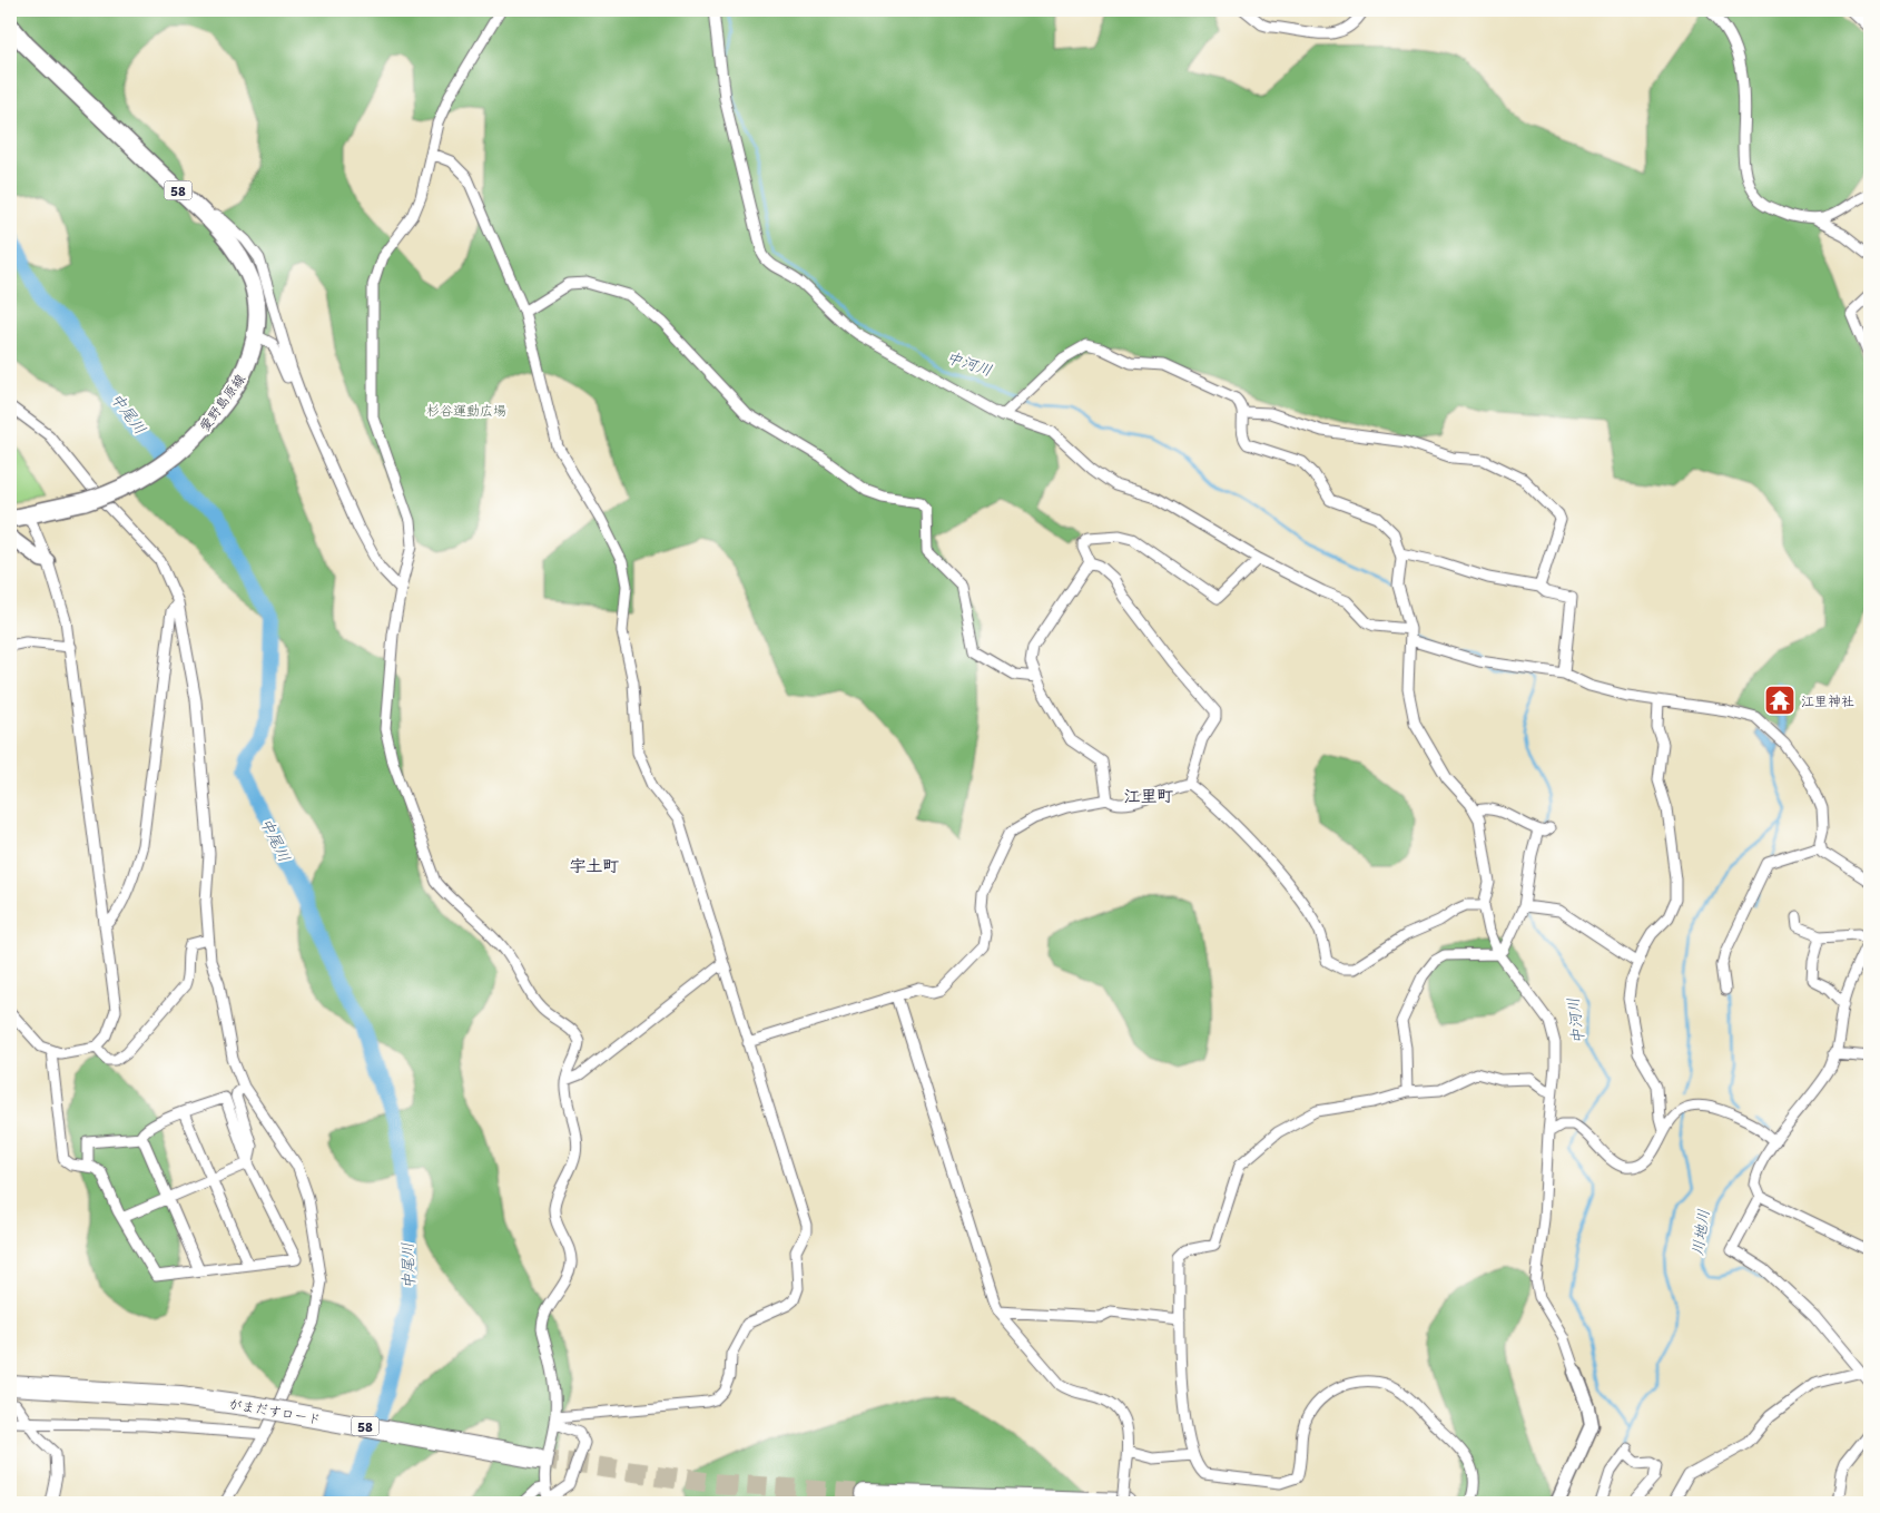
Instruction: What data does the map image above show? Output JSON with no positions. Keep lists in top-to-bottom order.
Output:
{
  "streets": {
    "highway": ["58", "がまだすロード"],
    "main road": ["愛野島原線"]
  },
  "districts": ["江里町", "宇土町"],
  "water": ["中河川", "中尾川", "川地川"],
  "parks": ["杉谷運動広場"],
  "places": {
    "temple": ["江里神社"]
  }
}
